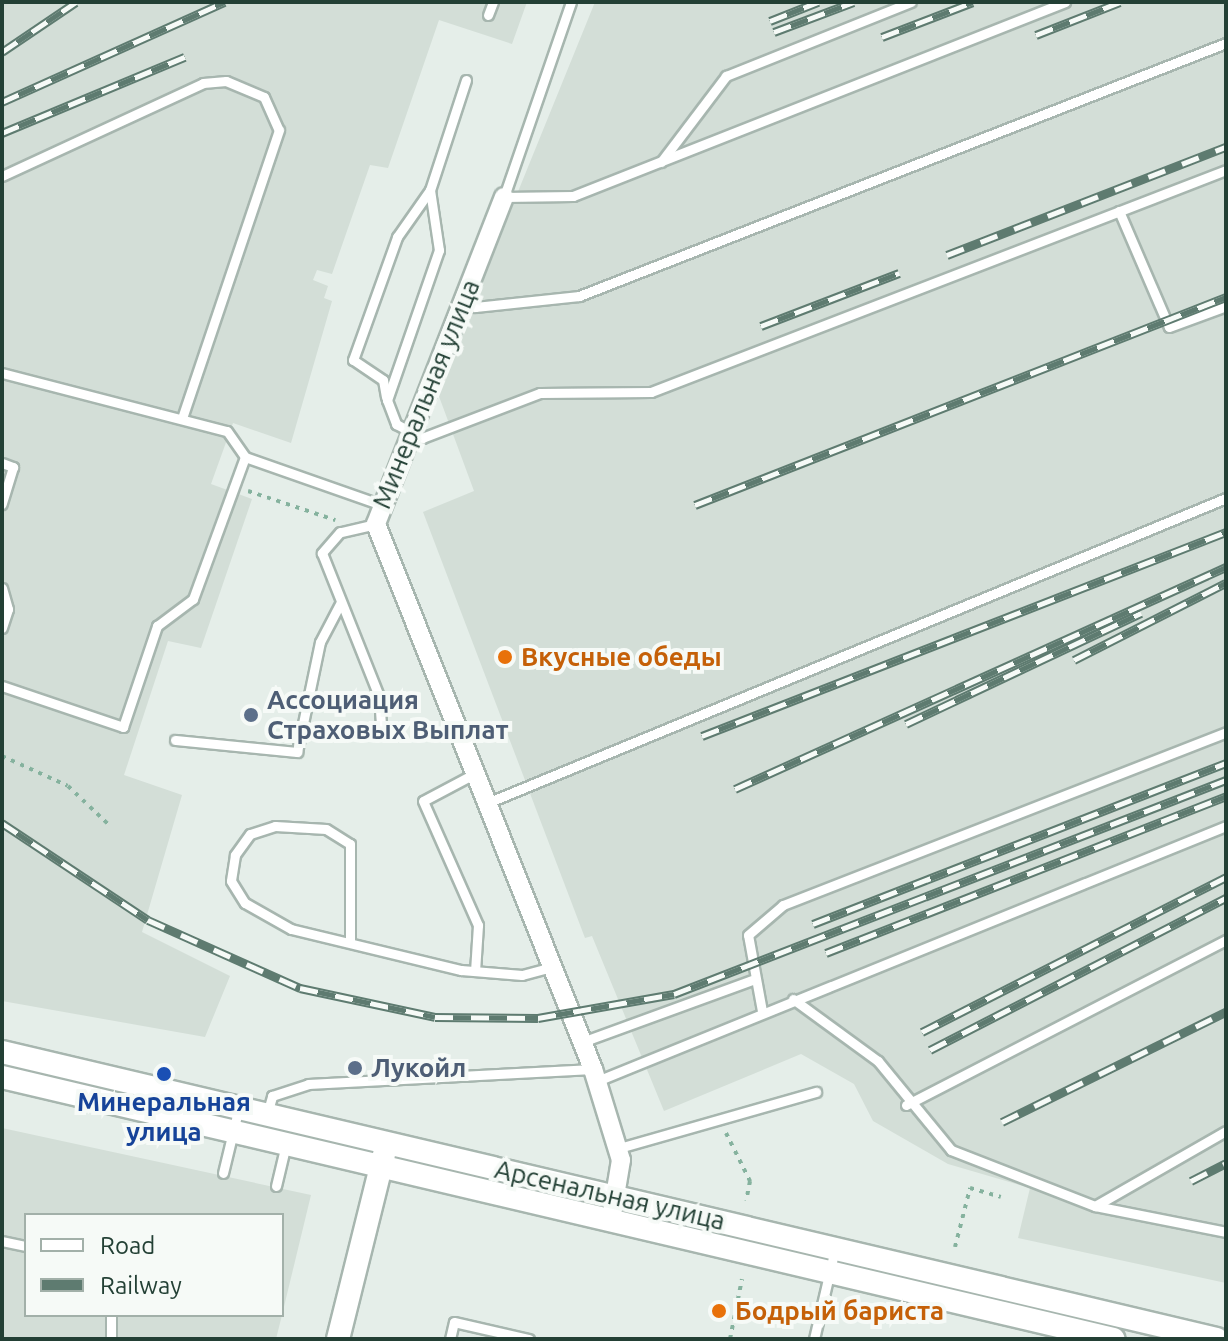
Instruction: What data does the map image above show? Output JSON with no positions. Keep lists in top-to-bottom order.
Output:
{
  "streets": {
    "street": ["Минеральная улица", "Арсенальная улица"]
  },
  "crossings": [
    ["Минеральная улица", "Арсенальная улица"]
  ],
  "places": [
    "Вкусные обеды",
    "Ассоциация Страховых Выплат",
    "Лукойл",
    "Минеральная улица",
    "Бодрый бариста"
  ],
  "legend": ["Road", "Railway"]
}
